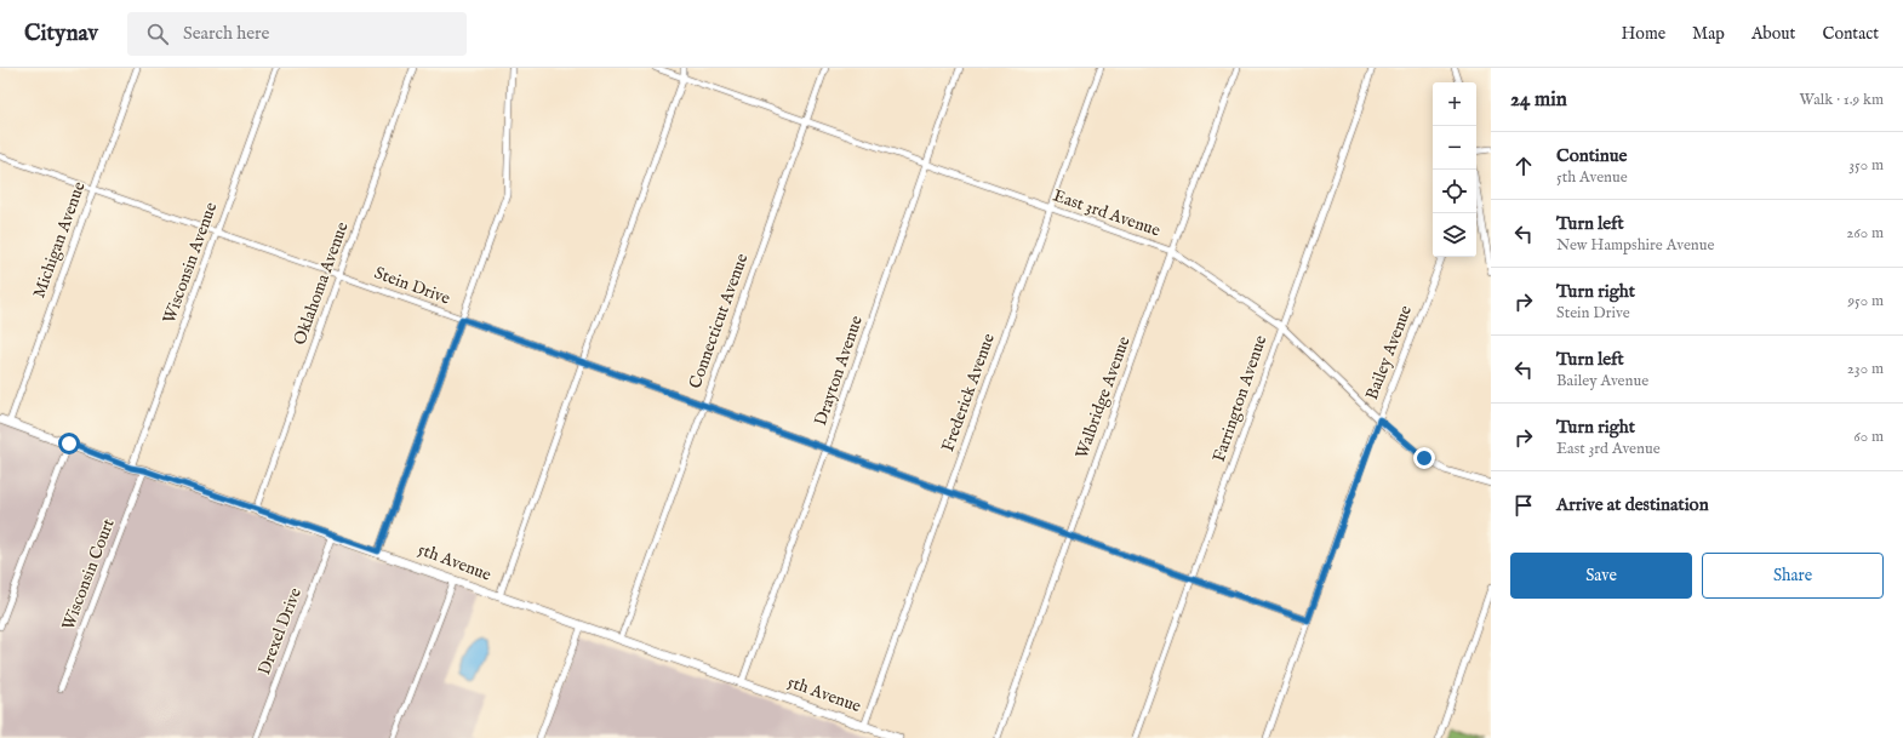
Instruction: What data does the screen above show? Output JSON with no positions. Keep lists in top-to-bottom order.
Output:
{
  "streets": {
    "main road": ["5th Avenue"],
    "street": [
      "East 3rd Avenue",
      "Michigan Avenue",
      "Wisconsin Avenue",
      "Oklahoma Avenue",
      "Stein Drive",
      "Connecticut Avenue",
      "Bailey Avenue",
      "Drayton Avenue",
      "Frederick Avenue",
      "Walbridge Avenue",
      "Farrington Avenue",
      "Wisconsin Court",
      "Drexel Drive"
    ]
  },
  "crossings": [
    ["East 3rd Avenue", "Connecticut Avenue"],
    ["East 3rd Avenue", "Bailey Avenue"],
    ["East 3rd Avenue", "Drayton Avenue"],
    ["East 3rd Avenue", "Frederick Avenue"],
    ["East 3rd Avenue", "Walbridge Avenue"],
    ["East 3rd Avenue", "Farrington Avenue"],
    ["Michigan Avenue", "Stein Drive"],
    ["Michigan Avenue", "5th Avenue"],
    ["Wisconsin Avenue", "Stein Drive"],
    ["Wisconsin Avenue", "5th Avenue"],
    ["Oklahoma Avenue", "Stein Drive"],
    ["Oklahoma Avenue", "5th Avenue"],
    ["Stein Drive", "Connecticut Avenue"],
    ["Stein Drive", "Bailey Avenue"],
    ["Stein Drive", "Drayton Avenue"],
    ["Stein Drive", "Frederick Avenue"],
    ["Stein Drive", "Walbridge Avenue"],
    ["Stein Drive", "Farrington Avenue"],
    ["Connecticut Avenue", "5th Avenue"],
    ["Drayton Avenue", "5th Avenue"],
    ["Frederick Avenue", "5th Avenue"],
    ["5th Avenue", "Wisconsin Court"],
    ["5th Avenue", "Drexel Drive"]
  ],
  "page": {
    "header": "Citynav",
    "search": "Search here",
    "nav": [
      "Home",
      "Map",
      "About",
      "Contact"
    ],
    "heading": ["24 min", "Walk · 1.9 km"],
    "map_buttons": ["+", "−"],
    "list": [
      ["Continue", "5th Avenue", "350 m"],
      ["Turn left", "New Hampshire Avenue", "260 m"],
      ["Turn right", "Stein Drive", "950 m"],
      ["Turn left", "Bailey Avenue", "230 m"],
      ["Turn right", "East 3rd Avenue", "60 m"],
      "Arrive at destination"
    ],
    "buttons": ["Save", "Share"]
  }
}
